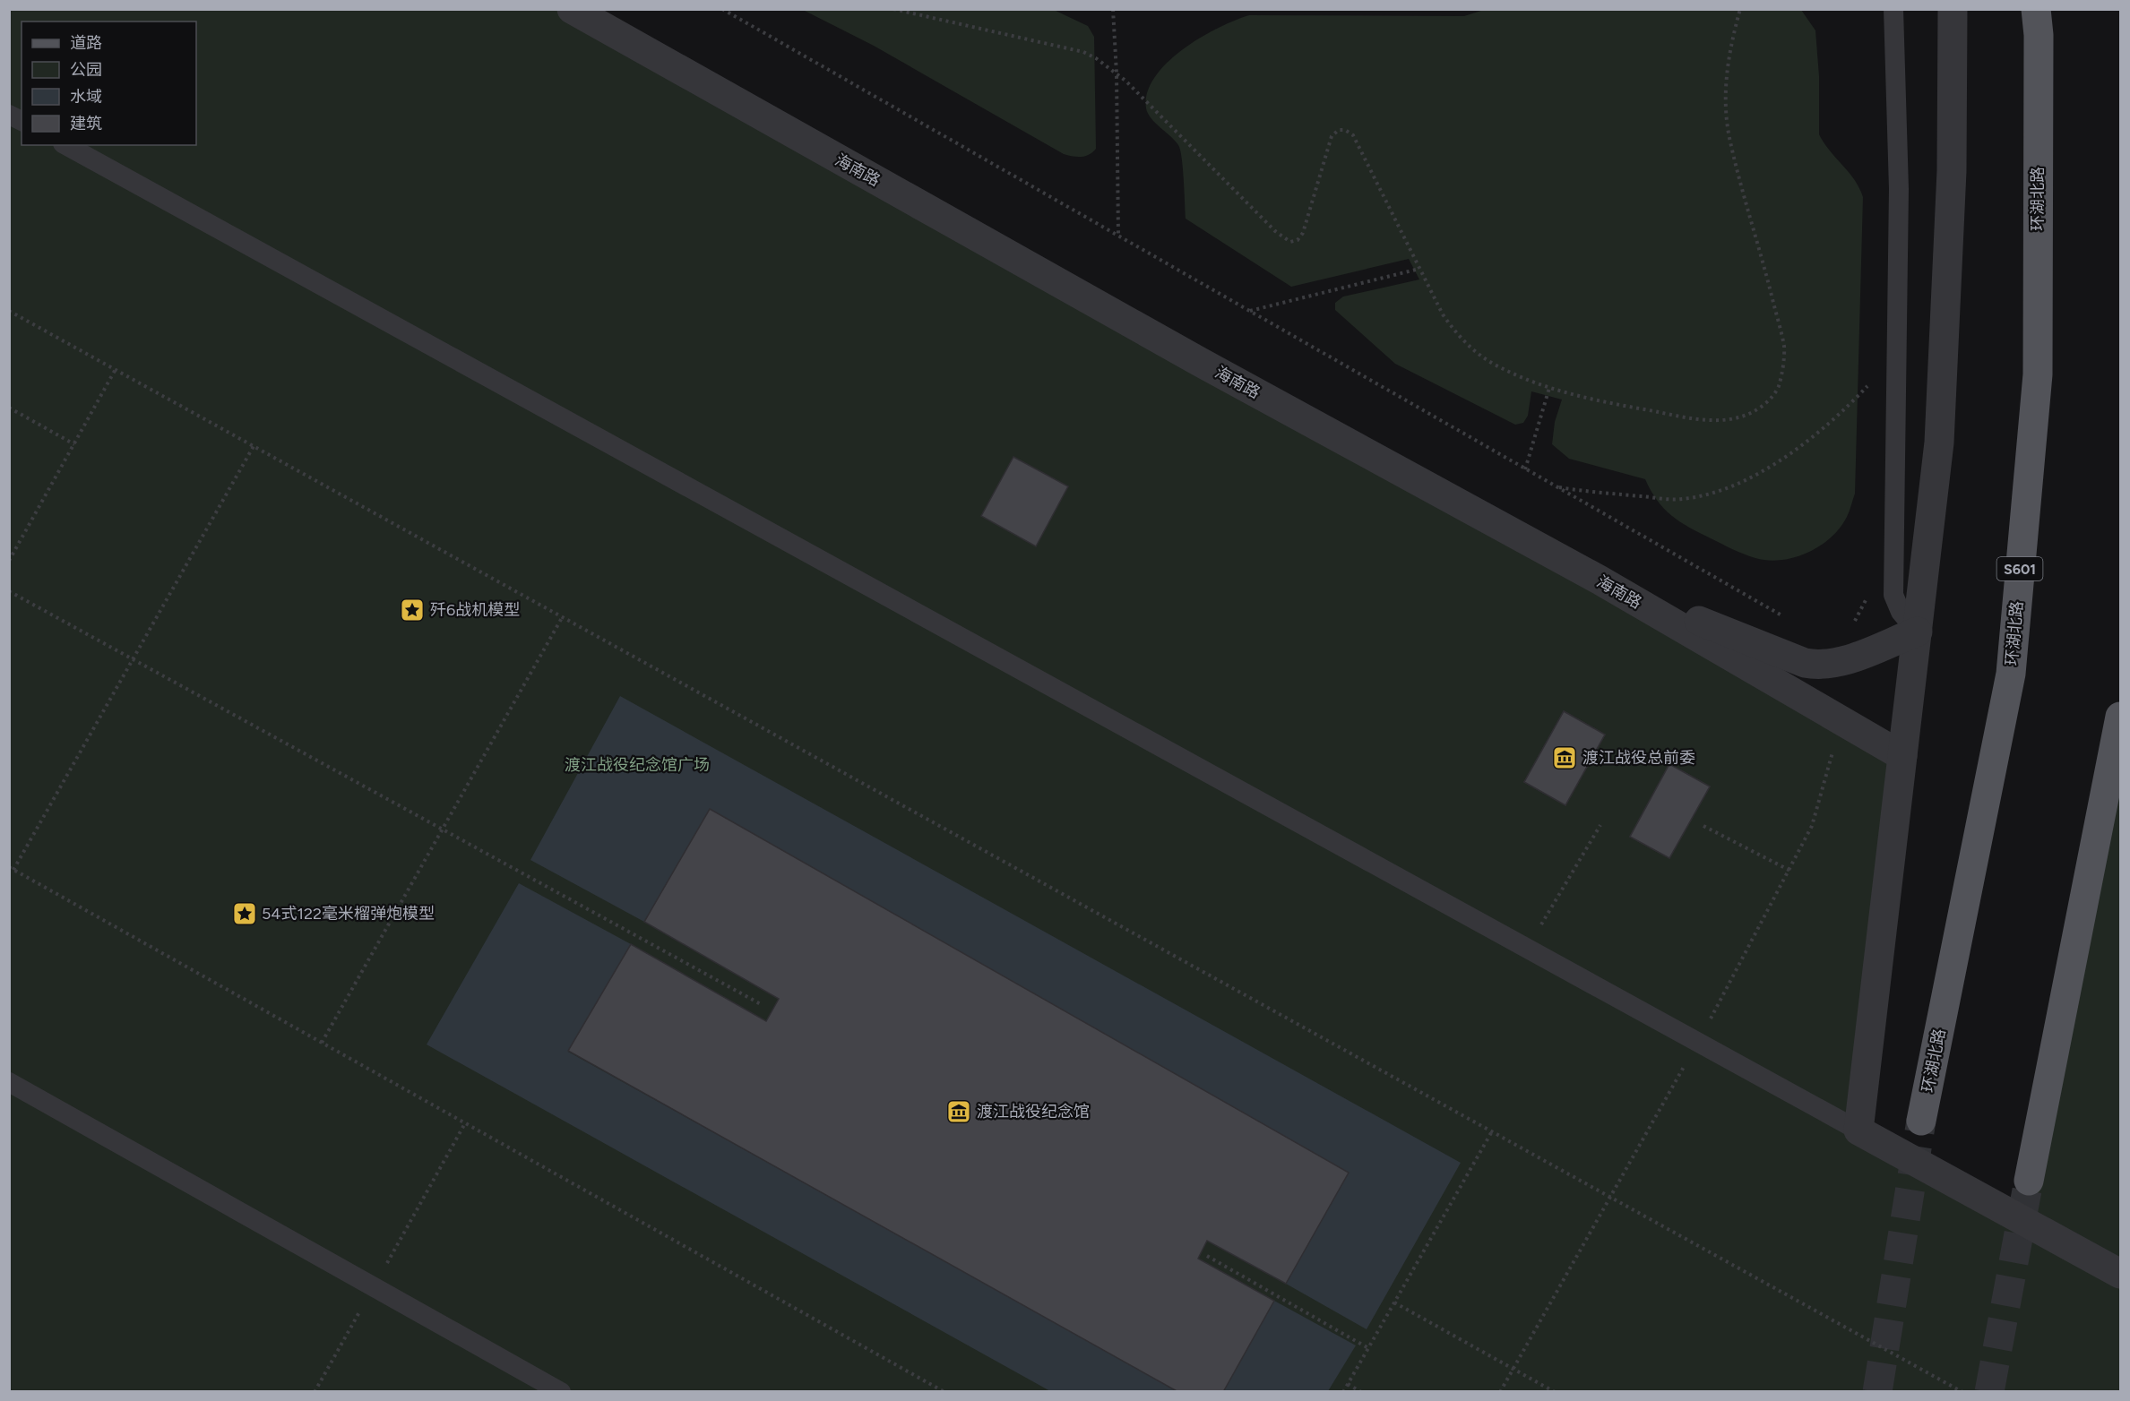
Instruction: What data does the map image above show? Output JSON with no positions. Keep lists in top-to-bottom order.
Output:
{
  "streets": {
    "main road": ["环湖北路", "S601"],
    "street": ["海南路"]
  },
  "parks": ["渡江战役纪念馆广场"],
  "places": {
    "place": ["歼6战机模型", "54式122毫米榴弹炮模型"],
    "museum": ["渡江战役总前委", "渡江战役纪念馆"]
  },
  "legend": [
    "道路",
    "公园",
    "水域",
    "建筑"
  ]
}
